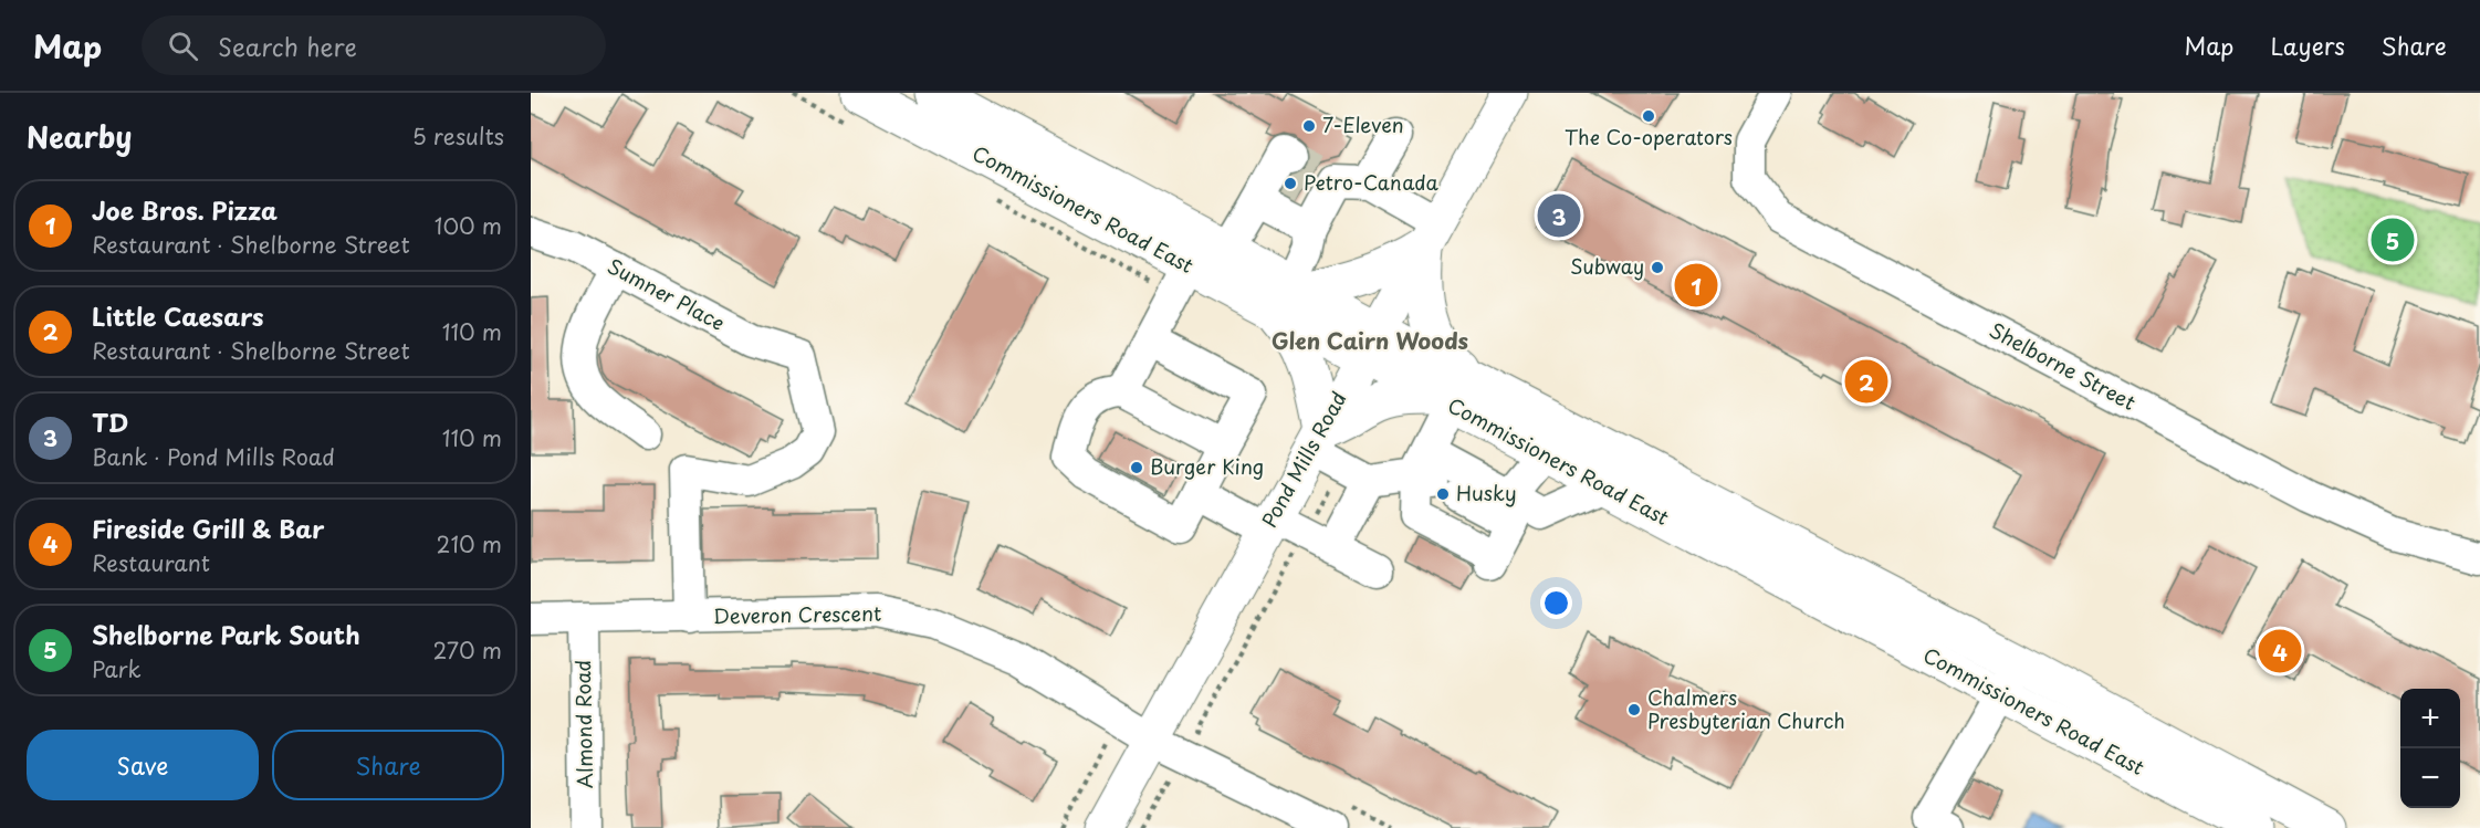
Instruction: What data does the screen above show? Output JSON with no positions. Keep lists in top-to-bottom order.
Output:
{
  "streets": {
    "main road": ["Commissioners Road East", "Pond Mills Road"],
    "street": [
      "Sumner Place",
      "Shelborne Street",
      "Deveron Crescent",
      "Almond Road"
    ]
  },
  "crossings": [
    ["Commissioners Road East", "Pond Mills Road"],
    ["Sumner Place", "Deveron Crescent"],
    ["Pond Mills Road", "Deveron Crescent"],
    ["Deveron Crescent", "Almond Road"]
  ],
  "districts": ["Glen Cairn Woods"],
  "places": [
    "The Co-operators",
    "7-Eleven",
    "Petro-Canada",
    "Subway",
    "Burger King",
    "Husky",
    "Chalmers Presbyterian Church"
  ],
  "page": {
    "header": "Map",
    "search": "Search here",
    "nav": ["Map", "Layers", "Share"],
    "heading": ["Nearby", "5 results"],
    "list": [
      {
        "mark": "1",
        "name": "Joe Bros. Pizza",
        "note": "Restaurant · Shelborne Street",
        "value": "100 m"
      },
      {
        "mark": "2",
        "name": "Little Caesars",
        "note": "Restaurant · Shelborne Street",
        "value": "110 m"
      },
      {
        "mark": "3",
        "name": "TD",
        "note": "Bank · Pond Mills Road",
        "value": "110 m"
      },
      {
        "mark": "4",
        "name": "Fireside Grill & Bar",
        "note": "Restaurant",
        "value": "210 m"
      },
      {
        "mark": "5",
        "name": "Shelborne Park South",
        "note": "Park",
        "value": "270 m"
      }
    ],
    "pins": [
      "3",
      "5",
      "1",
      "2",
      "4"
    ],
    "map_buttons": ["+", "−"],
    "buttons": ["Save", "Share"]
  }
}
